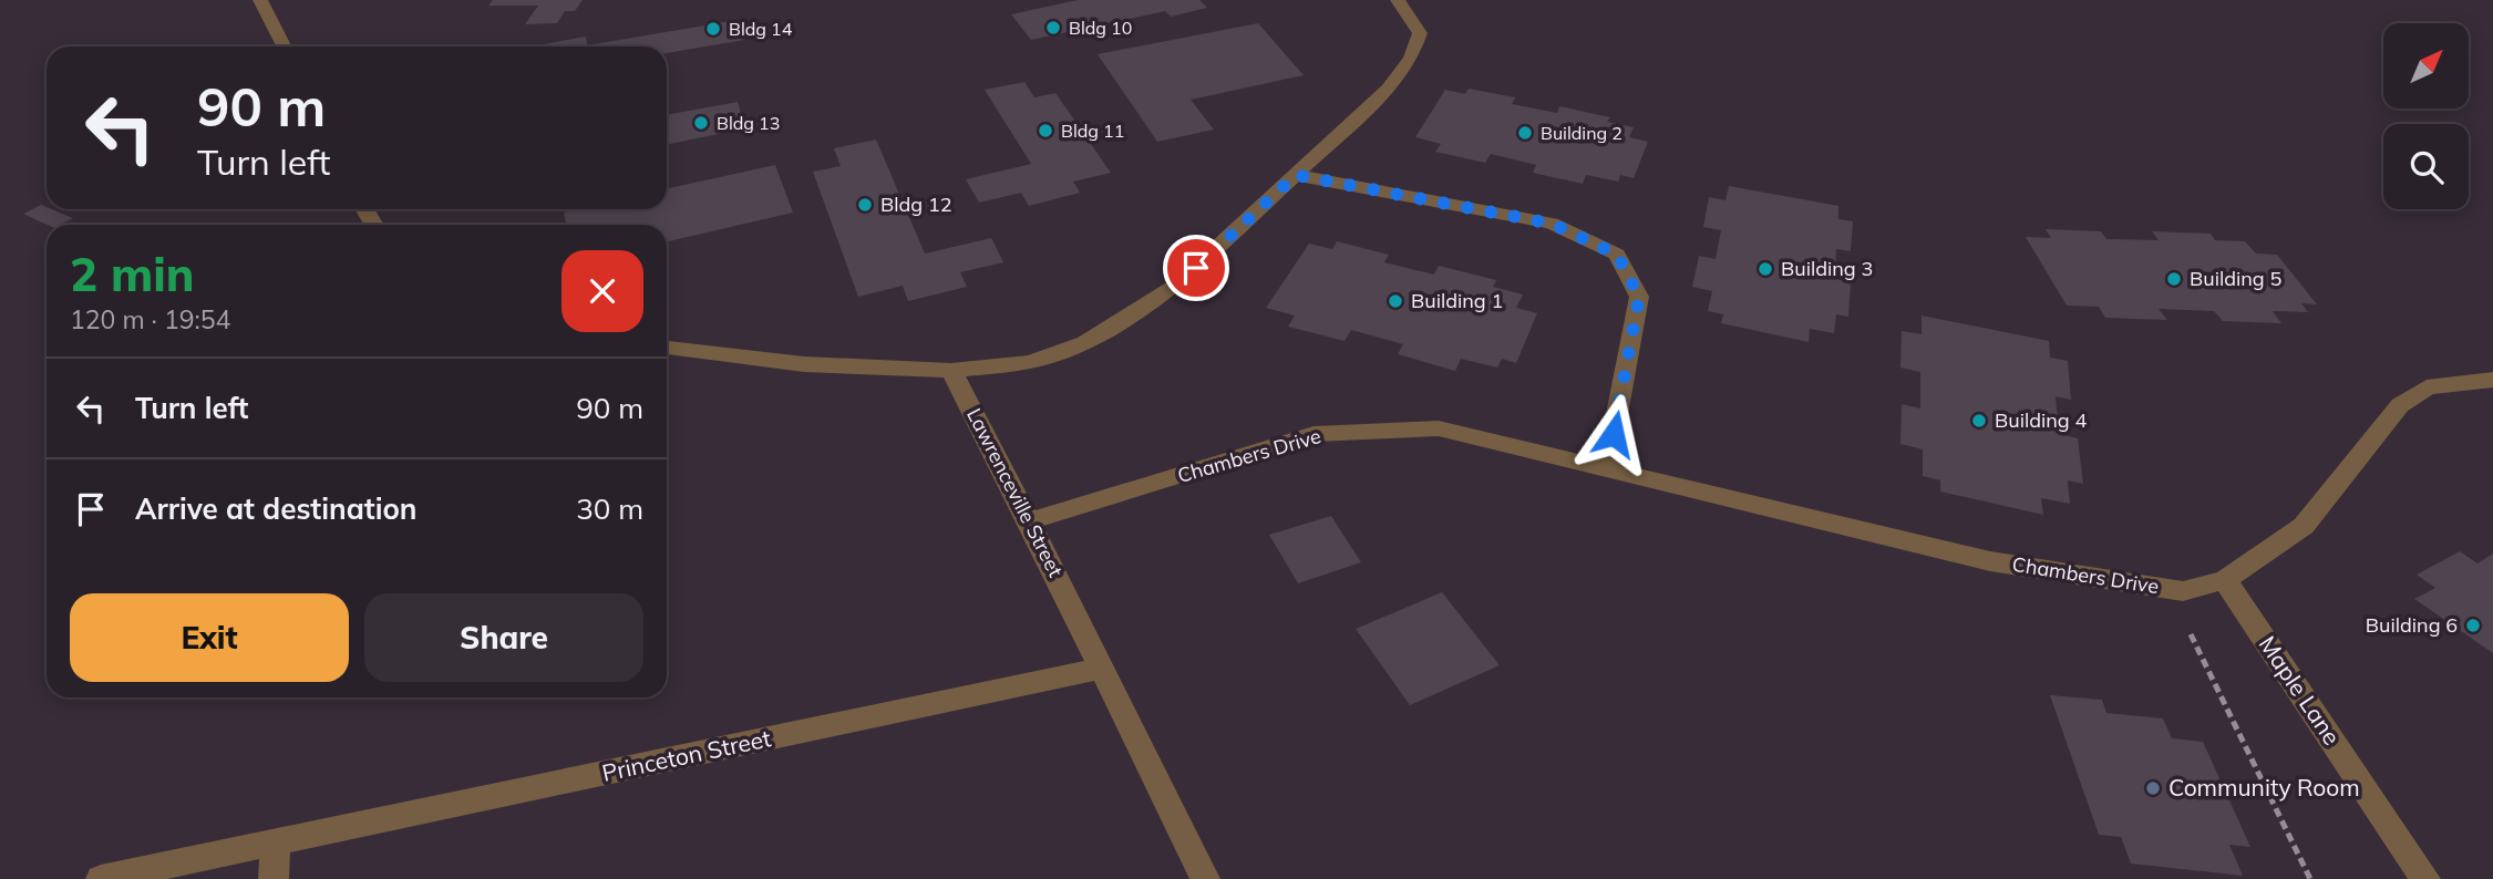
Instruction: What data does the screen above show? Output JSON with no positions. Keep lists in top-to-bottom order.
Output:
{
  "streets": {
    "street": [
      "Chambers Drive",
      "Lawrenceville Street",
      "Maple Lane",
      "Princeton Street"
    ]
  },
  "crossings": [
    ["Chambers Drive", "Lawrenceville Street"],
    ["Chambers Drive", "Maple Lane"],
    ["Lawrenceville Street", "Princeton Street"]
  ],
  "places": [
    "Bldg 10",
    "Bldg 14",
    "Bldg 13",
    "Bldg 11",
    "Building 2",
    "Bldg 12",
    "Building 3",
    "Building 5",
    "Building 1",
    "Building 4",
    "Building 6",
    "Community Room"
  ],
  "north": "top right",
  "page": {
    "turn": ["90 m", "Turn left"],
    "heading": ["2 min", "120 m · 19:54"],
    "list": [
      {
        "name": "Turn left",
        "value": "90 m"
      },
      {
        "name": "Arrive at destination",
        "value": "30 m"
      }
    ],
    "buttons": ["Exit", "Share"]
  }
}
